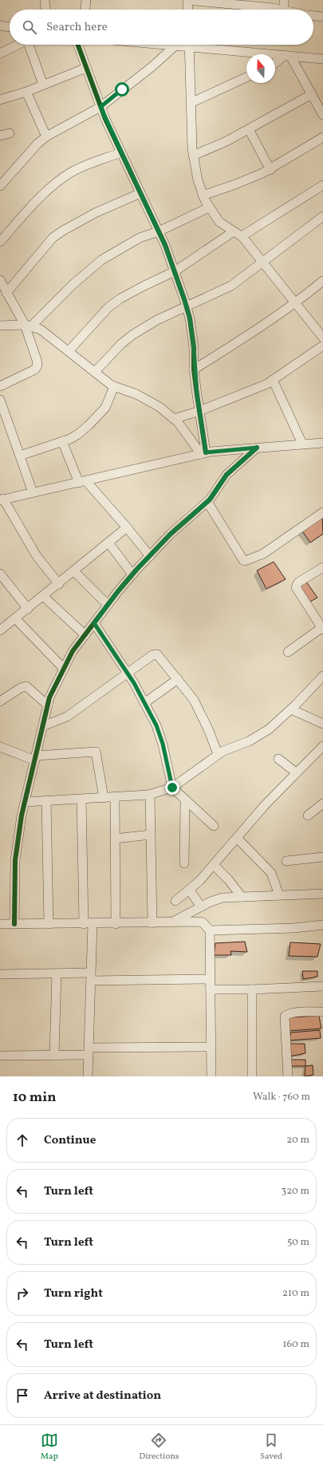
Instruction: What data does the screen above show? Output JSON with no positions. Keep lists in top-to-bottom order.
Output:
{
  "north": "top",
  "page": {
    "search": "Search here",
    "heading": ["10 min", "Walk · 760 m"],
    "list": [
      ["Continue", "20 m"],
      ["Turn left", "320 m"],
      ["Turn left", "50 m"],
      ["Turn right", "210 m"],
      ["Turn left", "160 m"],
      "Arrive at destination"
    ],
    "nav": ["Map", "Directions", "Saved"]
  }
}
